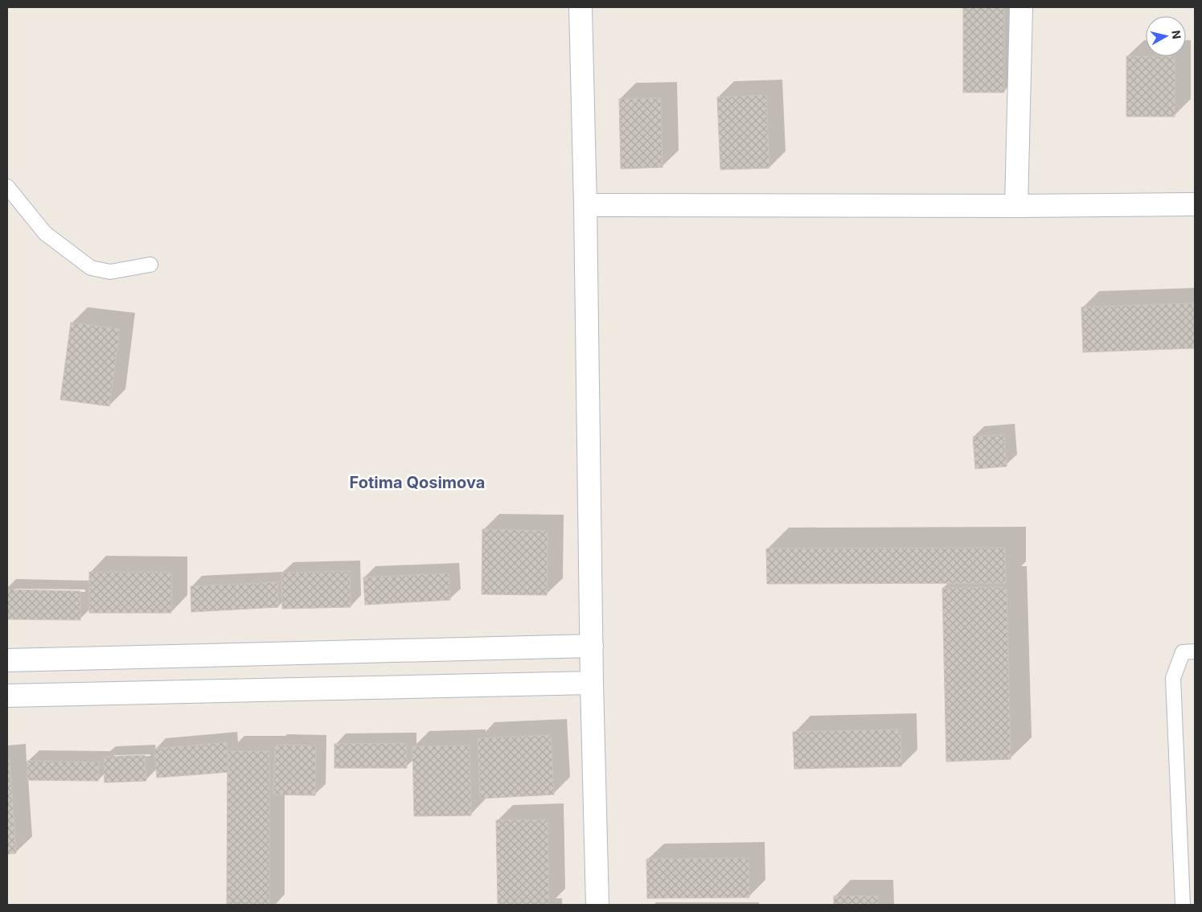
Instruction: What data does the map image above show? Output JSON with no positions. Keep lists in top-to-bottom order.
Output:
{
  "districts": ["Fotima Qosimova"],
  "north": "right"
}
